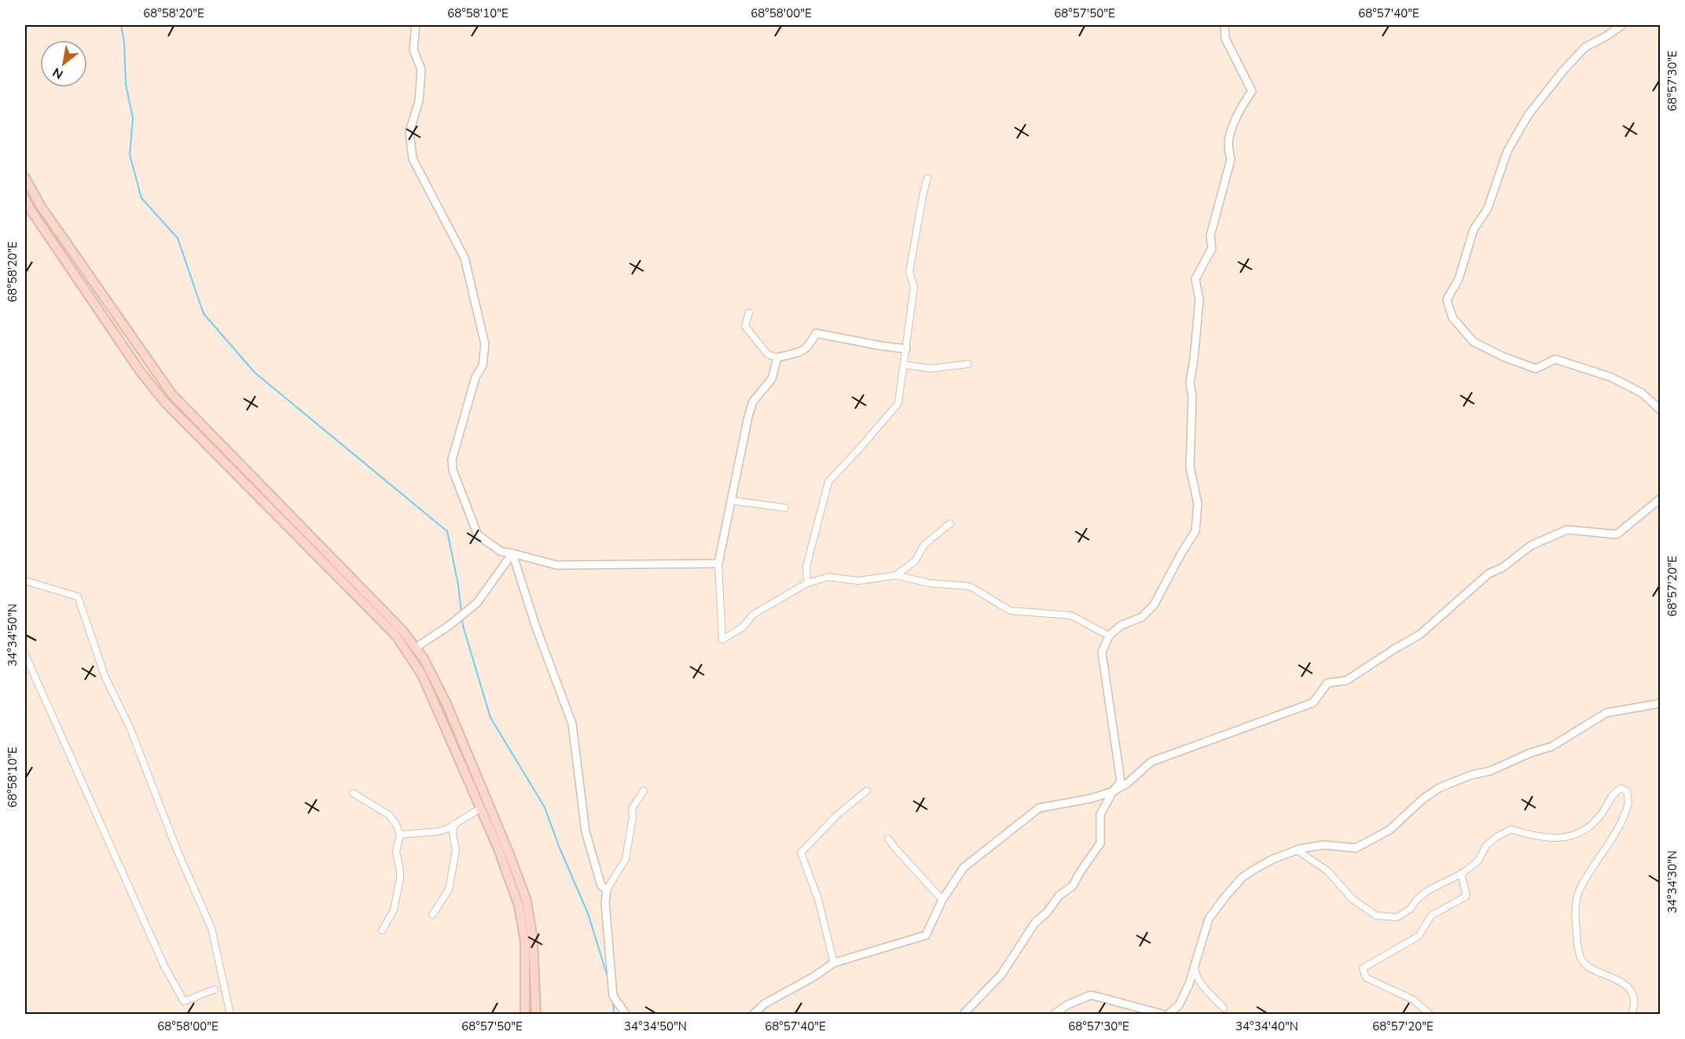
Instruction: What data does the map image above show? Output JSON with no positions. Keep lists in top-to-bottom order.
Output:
{
  "north": "bottom left",
  "coordinates": [
    "68°58'20\"E",
    "68°58'10\"E",
    "68°58'00\"E",
    "68°57'50\"E",
    "68°57'40\"E",
    "68°57'30\"E",
    "68°57'20\"E",
    "34°34'50\"N",
    "34°34'30\"N",
    "34°34'40\"N"
  ]
}
